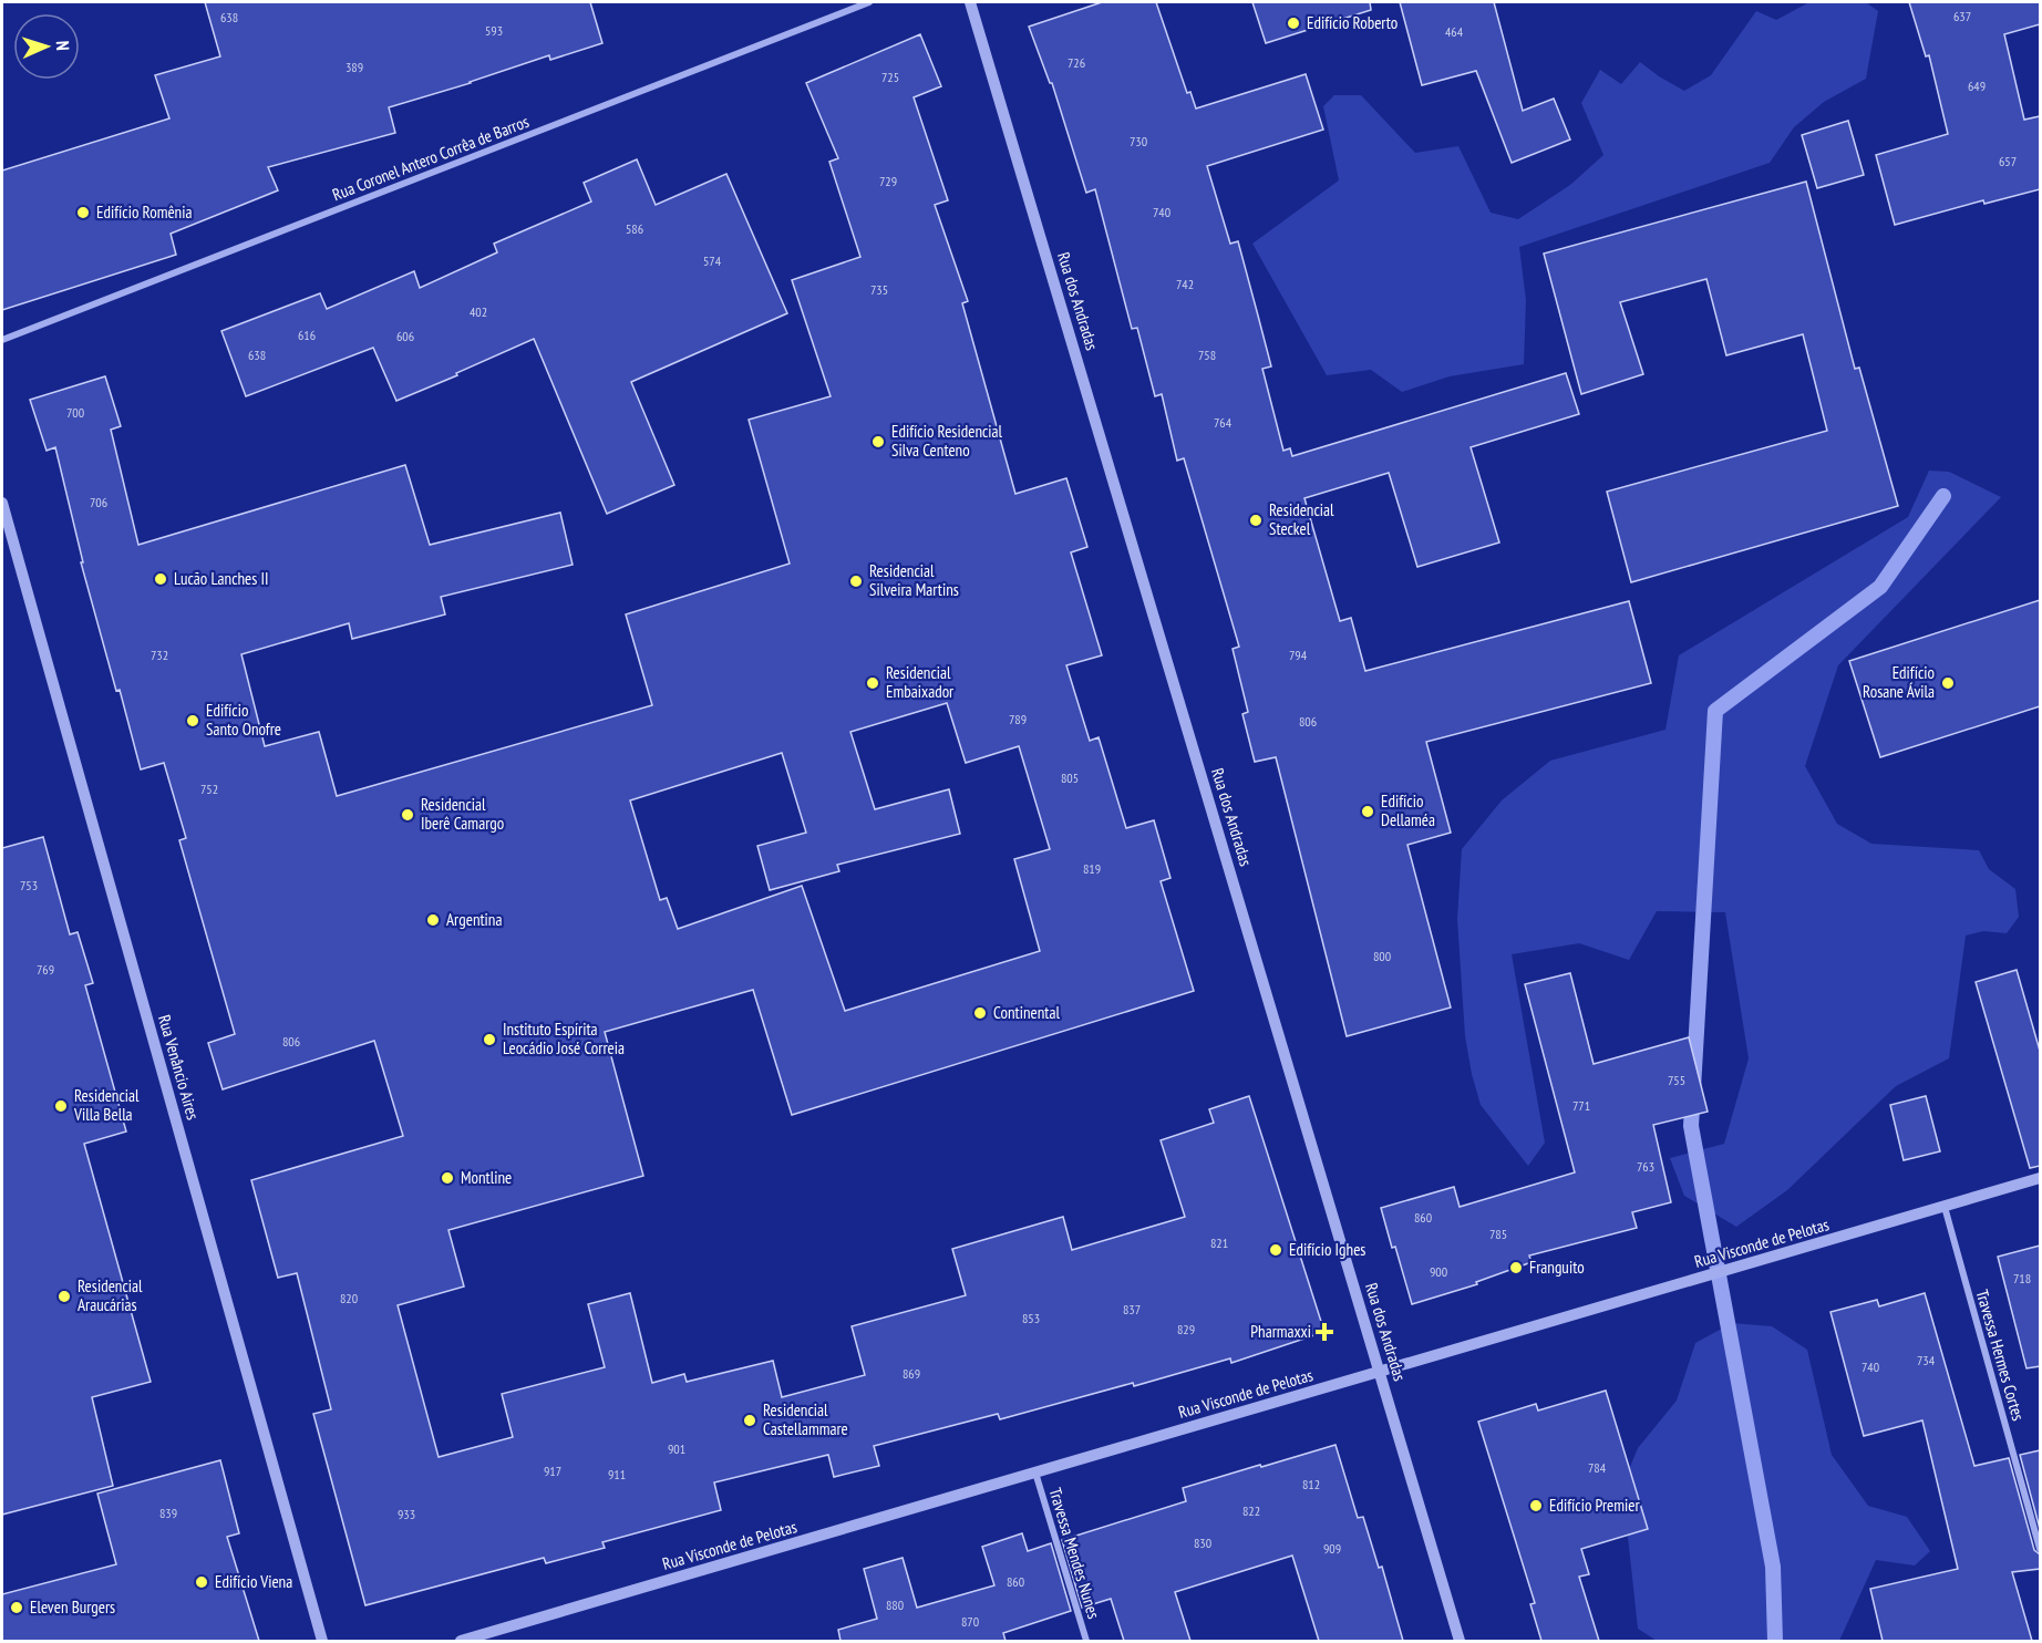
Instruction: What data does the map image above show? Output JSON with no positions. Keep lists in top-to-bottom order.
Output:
{
  "streets": {
    "street": [
      "Rua Coronel Antero Corrêa de Barros",
      "Rua dos Andradas",
      "Rua Venâncio Aires",
      "Rua Visconde de Pelotas",
      "Travessa Hermes Cortes",
      "Travessa Mendes Nunes"
    ]
  },
  "crossings": [
    ["Rua dos Andradas", "Rua Visconde de Pelotas"],
    ["Rua Visconde de Pelotas", "Travessa Hermes Cortes"],
    ["Rua Visconde de Pelotas", "Travessa Mendes Nunes"]
  ],
  "places": {
    "other": [
      "Edifício Roberto",
      "Edifício Romênia",
      "Edifício Residencial Silva Centeno",
      "Residencial Steckel",
      "Lucão Lanches II",
      "Residencial Silveira Martins",
      "Residencial Embaixador",
      "Edifício Rosane Ávila",
      "Edifício Santo Onofre",
      "Edifício Dellaméa",
      "Residencial Iberê Camargo",
      "Argentina",
      "Continental",
      "Instituto Espírita Leocádio José Correia",
      "Residencial Villa Bella",
      "Montline",
      "Edifício Ighes",
      "Franguito",
      "Residencial Araucárias",
      "Residencial Castellammare",
      "Edifício Premier",
      "Edifício Viena",
      "Eleven Burgers"
    ],
    "health": ["Pharmaxxi"]
  },
  "house_numbers": [
    "637",
    "638",
    "593",
    "464",
    "726",
    "389",
    "725",
    "649",
    "730",
    "657",
    "729",
    "740",
    "586",
    "574",
    "742",
    "735",
    "402",
    "616",
    "606",
    "638",
    "758",
    "700",
    "764",
    "706",
    "732",
    "794",
    "789",
    "806",
    "805",
    "752",
    "819",
    "753",
    "800",
    "769",
    "806",
    "755",
    "771",
    "763",
    "860",
    "785",
    "821",
    "900",
    "718",
    "820",
    "837",
    "853",
    "829",
    "734",
    "740",
    "869",
    "901",
    "784",
    "917",
    "911",
    "812",
    "822",
    "839",
    "933",
    "830",
    "909",
    "860",
    "880",
    "870"
  ],
  "north": "right"
}
